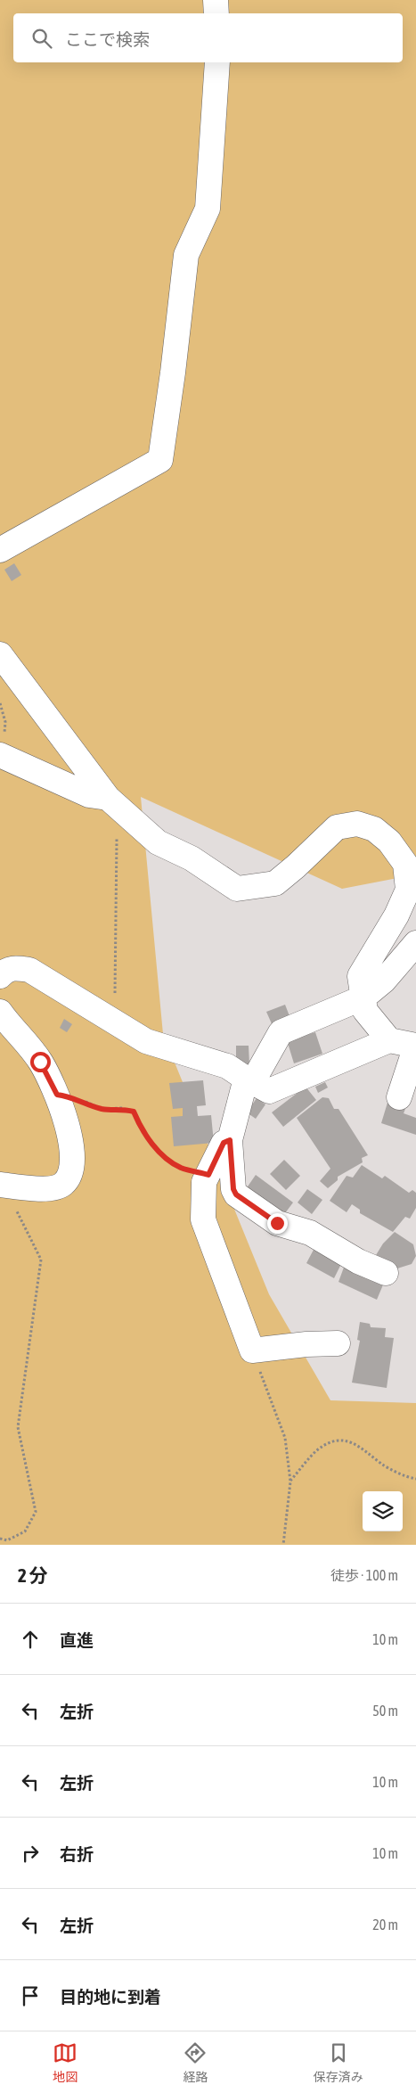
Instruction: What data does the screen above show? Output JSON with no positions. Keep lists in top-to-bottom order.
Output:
{
  "page": {
    "search": "ここで検索",
    "heading": ["2 分", "徒歩 · 100 m"],
    "list": [
      ["直進", "10 m"],
      ["左折", "50 m"],
      ["左折", "10 m"],
      ["右折", "10 m"],
      ["左折", "20 m"],
      "目的地に到着"
    ],
    "nav": ["地図", "経路", "保存済み"]
  }
}
